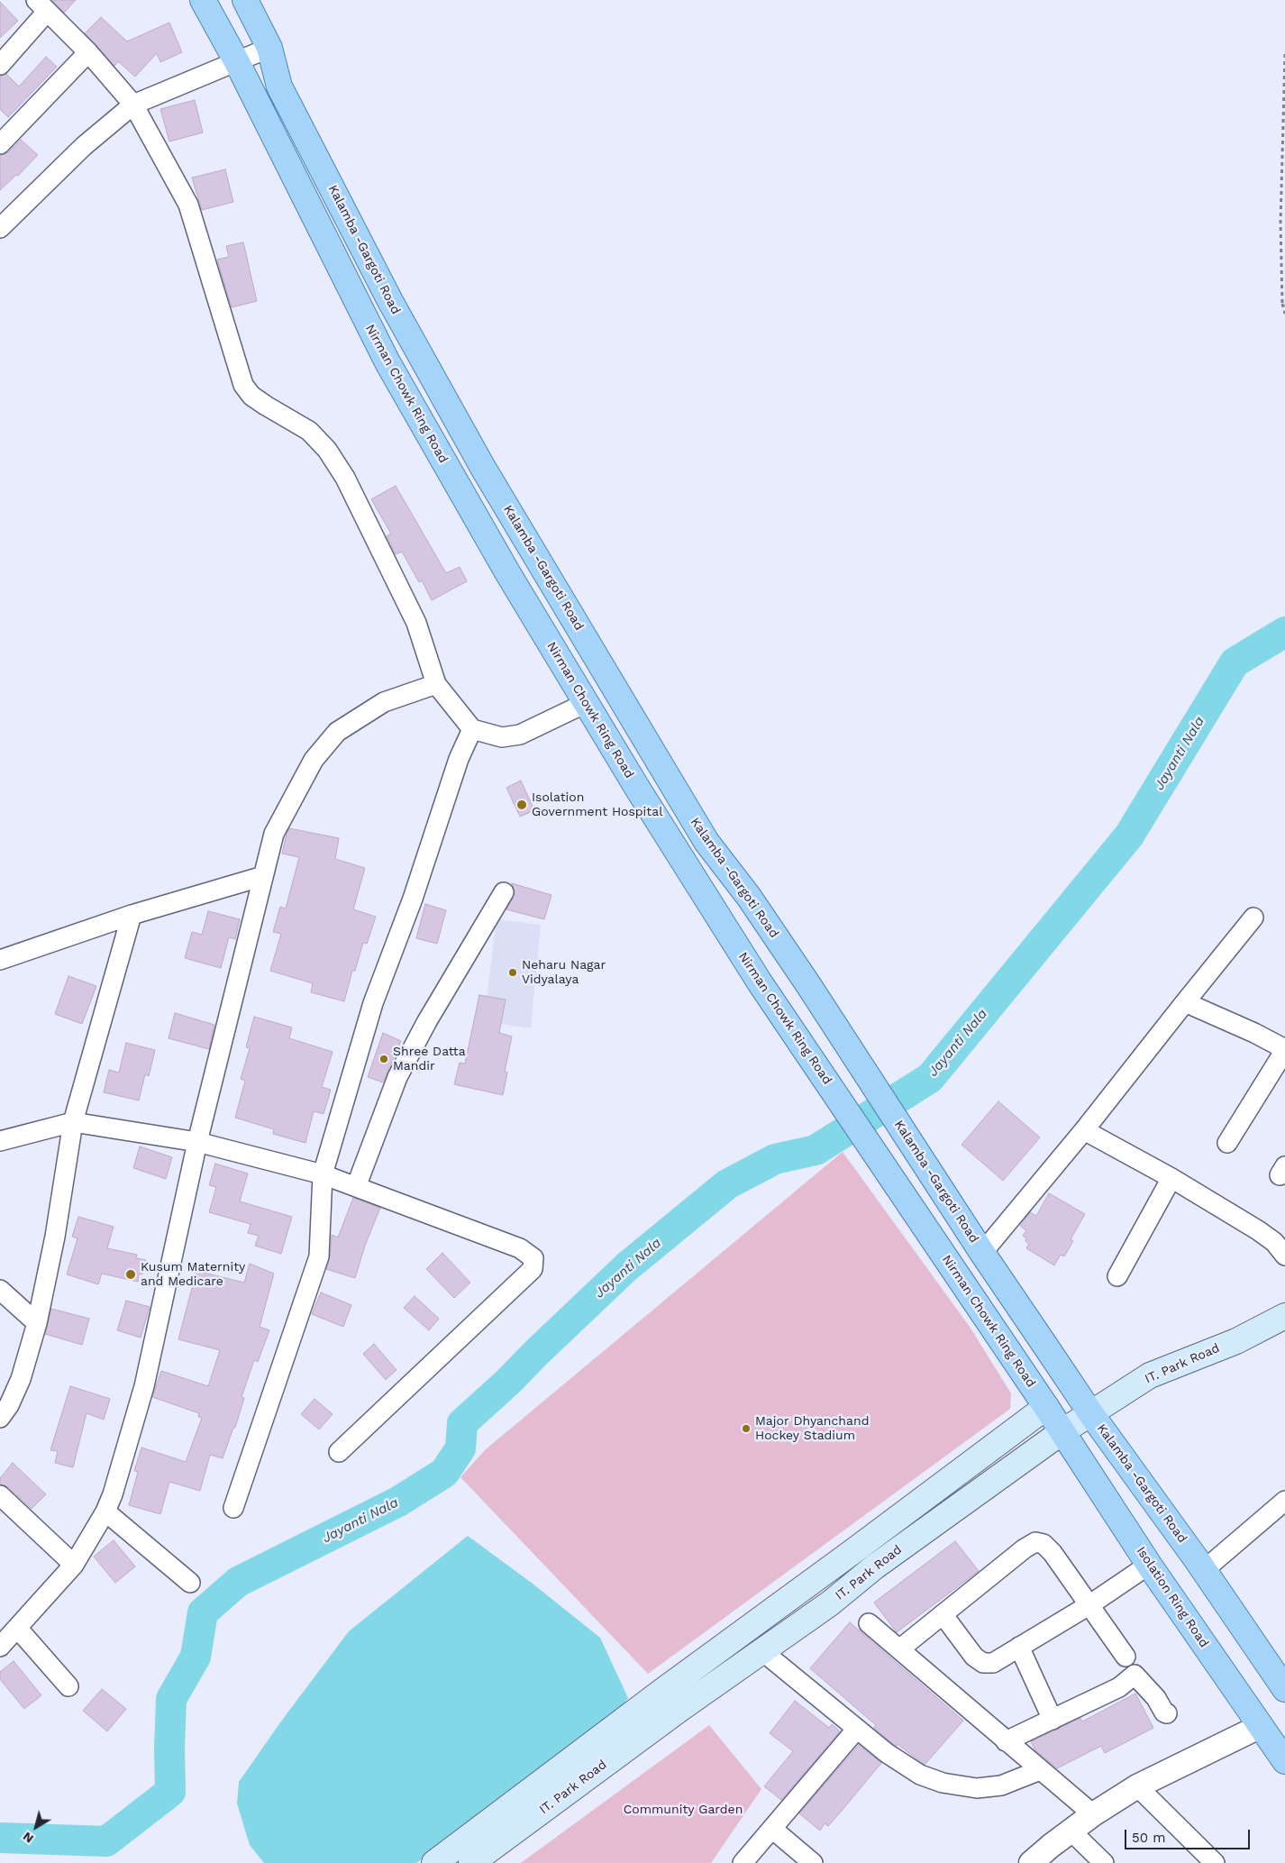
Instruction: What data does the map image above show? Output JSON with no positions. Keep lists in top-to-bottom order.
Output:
{
  "streets": {
    "main road": [
      "Kalamba -Gargoti Road",
      "Nirman Chowk Ring Road",
      "IT. Park Road",
      "Isolation Ring Road"
    ]
  },
  "crossings": [
    ["Kalamba -Gargoti Road", "IT. Park Road"],
    ["Nirman Chowk Ring Road", "IT. Park Road"],
    ["Nirman Chowk Ring Road", "Isolation Ring Road"],
    ["IT. Park Road", "Isolation Ring Road"]
  ],
  "water": ["Jayanti Nala"],
  "parks": ["Community Garden"],
  "places": [
    "Isolation Government Hospital",
    "Neharu Nagar Vidyalaya",
    "Shree Datta Mandir",
    "Kusum Maternity and Medicare",
    "Major Dhyanchand Hockey Stadium"
  ],
  "scale_bar": "50 m",
  "north": "bottom left"
}
